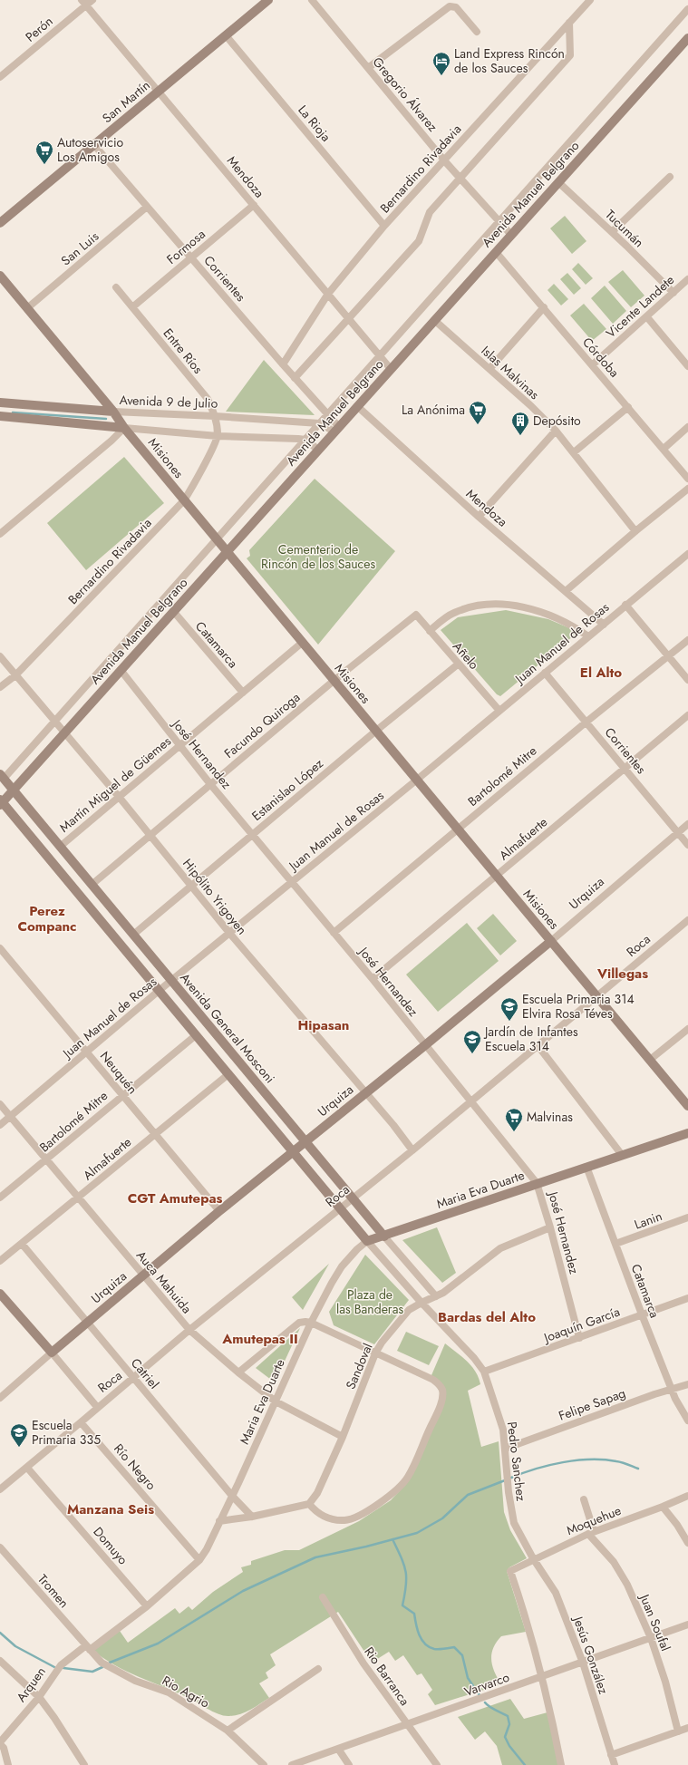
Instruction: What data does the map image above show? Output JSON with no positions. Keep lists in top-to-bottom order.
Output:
{
  "streets": {
    "street": [
      "Perón",
      "Gregorio Álvarez",
      "San Martín",
      "La Rioja",
      "Bernardino Rivadavia",
      "Mendoza",
      "Avenida Manuel Belgrano",
      "Tucumán",
      "Formosa",
      "San Luis",
      "Corrientes",
      "Vicente Landete",
      "Entre Ríos",
      "Córdoba",
      "Islas Malvinas",
      "Avenida 9 de Julio",
      "Misiones",
      "Juan Manuel de Rosas",
      "Catamarca",
      "Añelo",
      "Facundo Quiroga",
      "José Hernandez",
      "Bartolomé Mitre",
      "Martín Miguel de Güemes",
      "Estanislao López",
      "Almafuerte",
      "Urquiza",
      "Hipólito Yrigoyen",
      "Roca",
      "Avenida General Mosconi",
      "Neuquén",
      "Maria Eva Duarte",
      "Lanin",
      "Auca Mahuida",
      "Joaquín García",
      "Sandoval",
      "Catriel",
      "Felipe Sapag",
      "Pedro Sanchez",
      "Río Negro",
      "Moquehue",
      "Domuyo",
      "Tromen",
      "Juan Soufal",
      "Jesús González",
      "Rio Barranca",
      "Arquen",
      "Varvarco",
      "Rio Agrio"
    ]
  },
  "crossings": [
    ["Perón", "Mendoza"],
    ["Gregorio Álvarez", "Bernardino Rivadavia"],
    ["Gregorio Álvarez", "Avenida Manuel Belgrano"],
    ["San Martín", "La Rioja"],
    ["San Martín", "Mendoza"],
    ["San Martín", "Corrientes"],
    ["La Rioja", "Bernardino Rivadavia"],
    ["Bernardino Rivadavia", "Mendoza"],
    ["Bernardino Rivadavia", "Corrientes"],
    ["Bernardino Rivadavia", "Entre Ríos"],
    ["Bernardino Rivadavia", "Misiones"],
    ["Bernardino Rivadavia", "Hipólito Yrigoyen"],
    ["Mendoza", "Avenida Manuel Belgrano"],
    ["Mendoza", "Formosa"],
    ["Mendoza", "Juan Manuel de Rosas"],
    ["Avenida Manuel Belgrano", "Tucumán"],
    ["Avenida Manuel Belgrano", "Corrientes"],
    ["Avenida Manuel Belgrano", "Córdoba"],
    ["Avenida Manuel Belgrano", "Islas Malvinas"],
    ["Avenida Manuel Belgrano", "Avenida 9 de Julio"],
    ["Avenida Manuel Belgrano", "Misiones"],
    ["Avenida Manuel Belgrano", "Catamarca"],
    ["Avenida Manuel Belgrano", "José Hernandez"],
    ["Avenida Manuel Belgrano", "Hipólito Yrigoyen"],
    ["Avenida Manuel Belgrano", "Avenida General Mosconi"],
    ["Tucumán", "Vicente Landete"],
    ["Formosa", "Corrientes"],
    ["Formosa", "Entre Ríos"],
    ["San Luis", "Corrientes"],
    ["San Luis", "Misiones"],
    ["Corrientes", "Avenida 9 de Julio"],
    ["Corrientes", "Juan Manuel de Rosas"],
    ["Corrientes", "Bartolomé Mitre"],
    ["Corrientes", "Almafuerte"],
    ["Corrientes", "Urquiza"],
    ["Vicente Landete", "Córdoba"],
    ["Entre Ríos", "Avenida 9 de Julio"],
    ["Avenida 9 de Julio", "Misiones"],
    ["Misiones", "Juan Manuel de Rosas"],
    ["Misiones", "Facundo Quiroga"],
    ["Misiones", "Bartolomé Mitre"],
    ["Misiones", "Martín Miguel de Güemes"],
    ["Misiones", "Estanislao López"],
    ["Misiones", "Almafuerte"],
    ["Misiones", "Urquiza"],
    ["Misiones", "Roca"],
    ["Juan Manuel de Rosas", "Añelo"],
    ["Juan Manuel de Rosas", "José Hernandez"],
    ["Juan Manuel de Rosas", "Hipólito Yrigoyen"],
    ["Juan Manuel de Rosas", "Avenida General Mosconi"],
    ["Juan Manuel de Rosas", "Neuquén"],
    ["Juan Manuel de Rosas", "Auca Mahuida"],
    ["Catamarca", "Martín Miguel de Güemes"],
    ["Catamarca", "Maria Eva Duarte"],
    ["Catamarca", "Lanin"],
    ["Catamarca", "Joaquín García"],
    ["Catamarca", "Felipe Sapag"],
    ["Añelo", "Facundo Quiroga"],
    ["Añelo", "Estanislao López"],
    ["Facundo Quiroga", "José Hernandez"],
    ["Facundo Quiroga", "Hipólito Yrigoyen"],
    ["Facundo Quiroga", "Avenida General Mosconi"],
    ["José Hernandez", "Bartolomé Mitre"],
    ["José Hernandez", "Martín Miguel de Güemes"],
    ["José Hernandez", "Estanislao López"],
    ["José Hernandez", "Almafuerte"],
    ["José Hernandez", "Urquiza"],
    ["José Hernandez", "Roca"],
    ["José Hernandez", "Maria Eva Duarte"],
    ["José Hernandez", "Joaquín García"],
    ["José Hernandez", "Sandoval"],
    ["Bartolomé Mitre", "Neuquén"],
    ["Bartolomé Mitre", "Auca Mahuida"],
    ["Martín Miguel de Güemes", "Hipólito Yrigoyen"],
    ["Martín Miguel de Güemes", "Avenida General Mosconi"],
    ["Estanislao López", "Hipólito Yrigoyen"],
    ["Estanislao López", "Avenida General Mosconi"],
    ["Almafuerte", "Neuquén"],
    ["Almafuerte", "Auca Mahuida"],
    ["Almafuerte", "Catriel"],
    ["Urquiza", "Hipólito Yrigoyen"],
    ["Urquiza", "Avenida General Mosconi"],
    ["Urquiza", "Neuquén"],
    ["Urquiza", "Auca Mahuida"],
    ["Urquiza", "Catriel"],
    ["Hipólito Yrigoyen", "Roca"],
    ["Roca", "Avenida General Mosconi"],
    ["Roca", "Auca Mahuida"],
    ["Roca", "Catriel"],
    ["Roca", "Río Negro"],
    ["Roca", "Domuyo"],
    ["Avenida General Mosconi", "Maria Eva Duarte"],
    ["Avenida General Mosconi", "Sandoval"],
    ["Maria Eva Duarte", "Auca Mahuida"],
    ["Maria Eva Duarte", "Catriel"],
    ["Maria Eva Duarte", "Río Negro"],
    ["Maria Eva Duarte", "Domuyo"],
    ["Maria Eva Duarte", "Tromen"],
    ["Maria Eva Duarte", "Arquen"],
    ["Maria Eva Duarte", "Rio Agrio"],
    ["Auca Mahuida", "Sandoval"],
    ["Joaquín García", "Pedro Sanchez"],
    ["Sandoval", "Pedro Sanchez"],
    ["Felipe Sapag", "Pedro Sanchez"],
    ["Pedro Sanchez", "Moquehue"],
    ["Pedro Sanchez", "Jesús González"],
    ["Moquehue", "Juan Soufal"],
    ["Moquehue", "Jesús González"],
    ["Moquehue", "Varvarco"],
    ["Tromen", "Arquen"],
    ["Tromen", "Rio Agrio"],
    ["Juan Soufal", "Varvarco"],
    ["Jesús González", "Varvarco"],
    ["Rio Barranca", "Varvarco"],
    ["Arquen", "Rio Agrio"]
  ],
  "districts": [
    "El Alto",
    "Perez Companc",
    "Villegas",
    "Hipasan",
    "CGT Amutepas",
    "Bardas del Alto",
    "Amutepas II",
    "Manzana Seis"
  ],
  "parks": ["Cementerio de Rincón de los Sauces", "Plaza de las Banderas"],
  "places": {
    "hotel": ["Land Express Rincón de los Sauces"],
    "supermarket": ["Autoservicio Los Amigos", "La Anónima", "Malvinas"],
    "building": ["Depósito"],
    "school or university": ["Escuela Primaria 314 Elvira Rosa Téves", "Jardín de Infantes Escuela 314", "Escuela Primaria 335"]
  }
}
